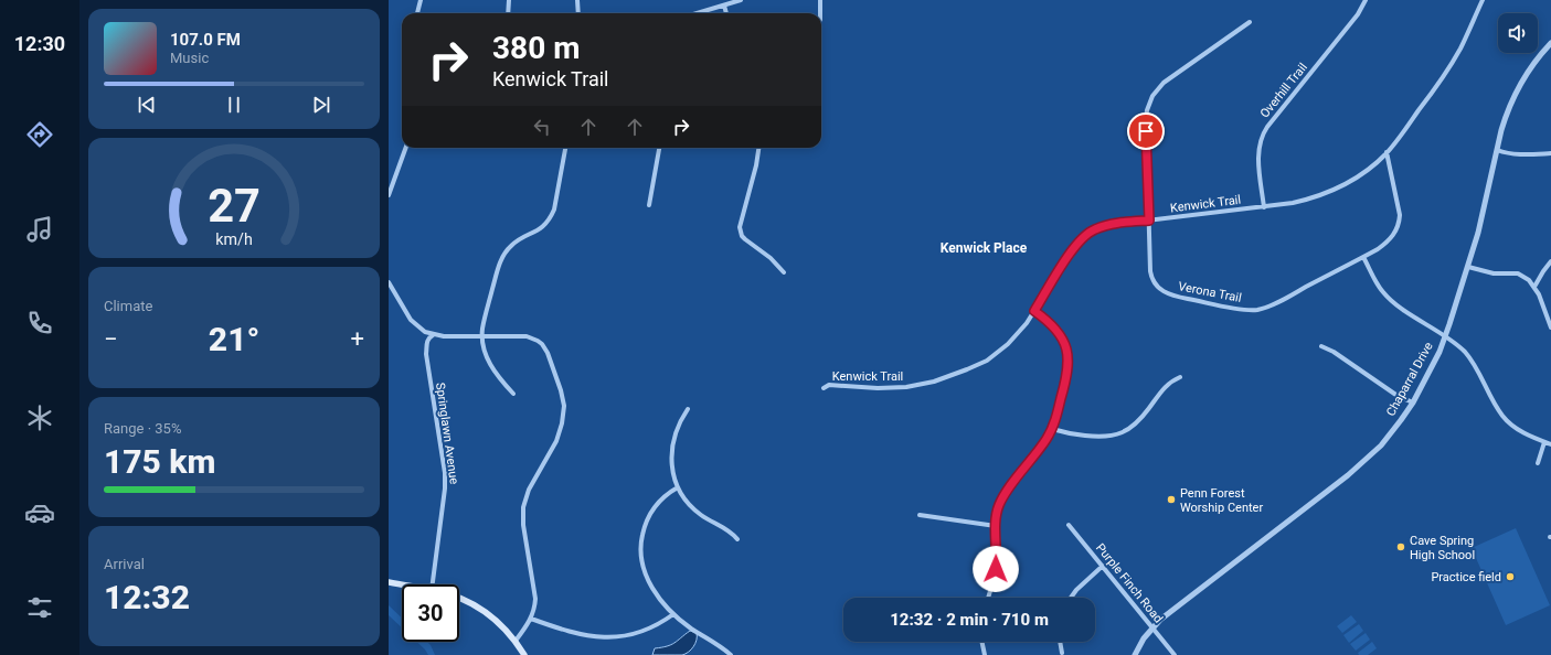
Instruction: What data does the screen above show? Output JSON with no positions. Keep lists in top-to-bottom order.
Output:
{
  "streets": {
    "street": [
      "Overhill Trail",
      "Kenwick Trail",
      "Verona Trail",
      "Chaparral Drive",
      "Springlawn Avenue",
      "Purple Finch Road"
    ]
  },
  "crossings": [
    ["Overhill Trail", "Kenwick Trail"],
    ["Kenwick Trail", "Verona Trail"],
    ["Chaparral Drive", "Purple Finch Road"]
  ],
  "districts": ["Kenwick Place"],
  "places": ["Penn Forest Worship Center", "Cave Spring High School", "Practice field"],
  "page": {
    "tabs": "12:30",
    "turn": ["380 m", "Kenwick Trail"],
    "song": ["107.0 FM", "Music"],
    "tile": [
      "Climate",
      ["Range · 35%", "175 km"],
      ["Arrival", "12:32"]
    ],
    "heat": ["−", "21°", "+"],
    "limit": "30",
    "trip": "12:32 · 2 min · 710 m",
    "gauge": ["27", "km/h"]
  }
}
